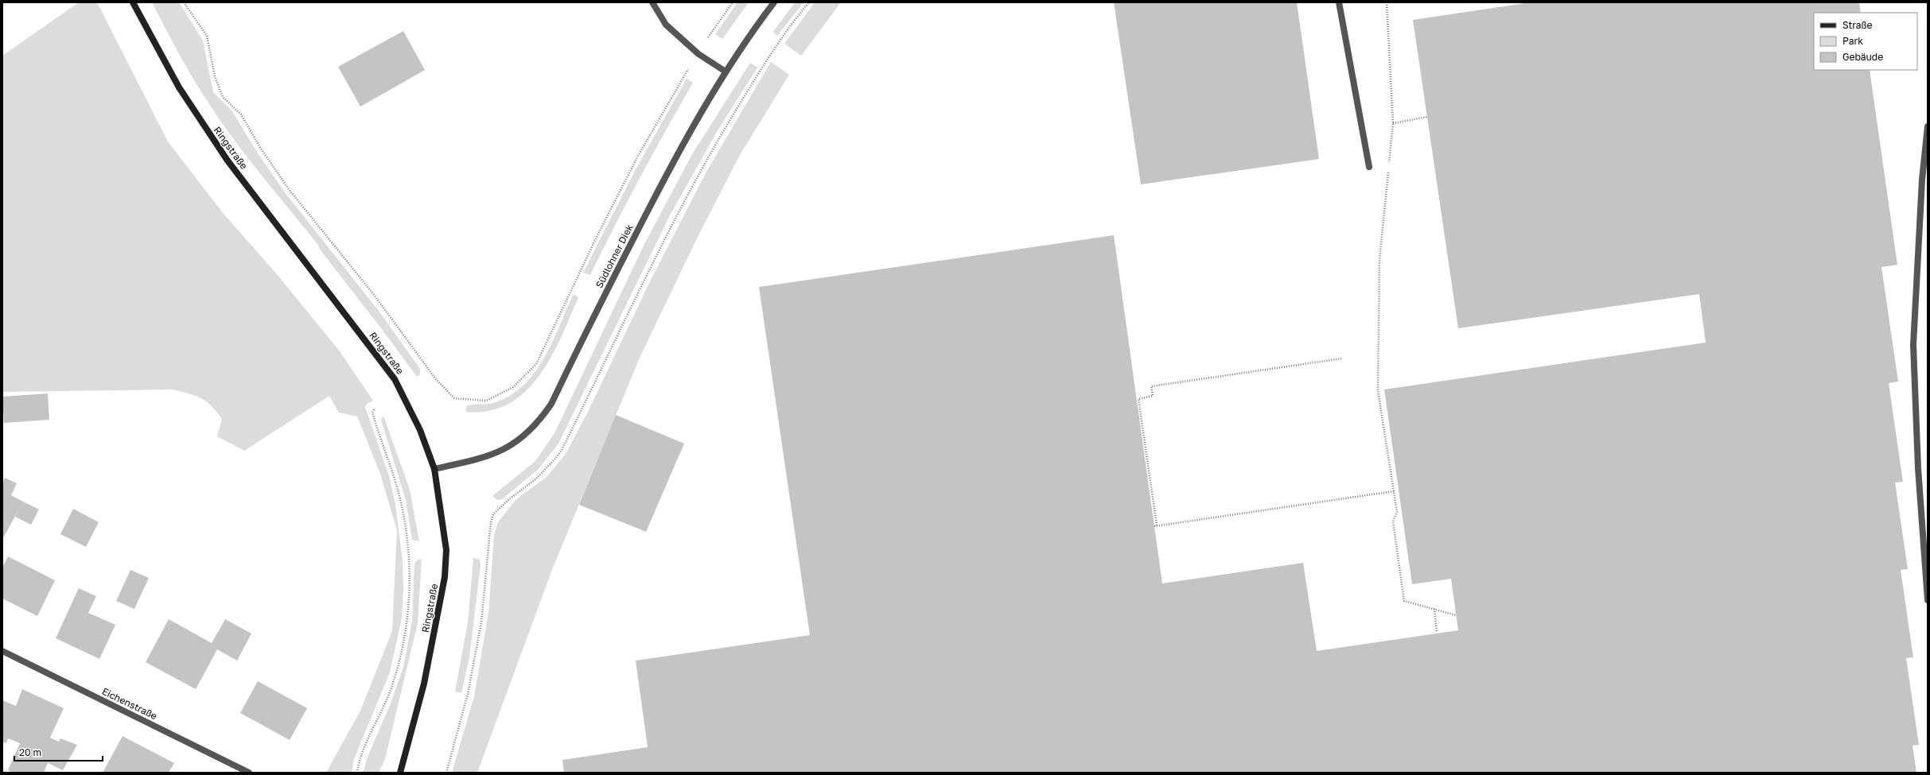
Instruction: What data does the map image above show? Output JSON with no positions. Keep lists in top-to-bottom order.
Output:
{
  "streets": {
    "main road": ["Ringstraße"],
    "street": ["Südlohner Diek", "Eichenstraße"]
  },
  "crossings": [
    ["Ringstraße", "Südlohner Diek"]
  ],
  "legend": ["Straße", "Park", "Gebäude"],
  "scale_bar": "20 m"
}
